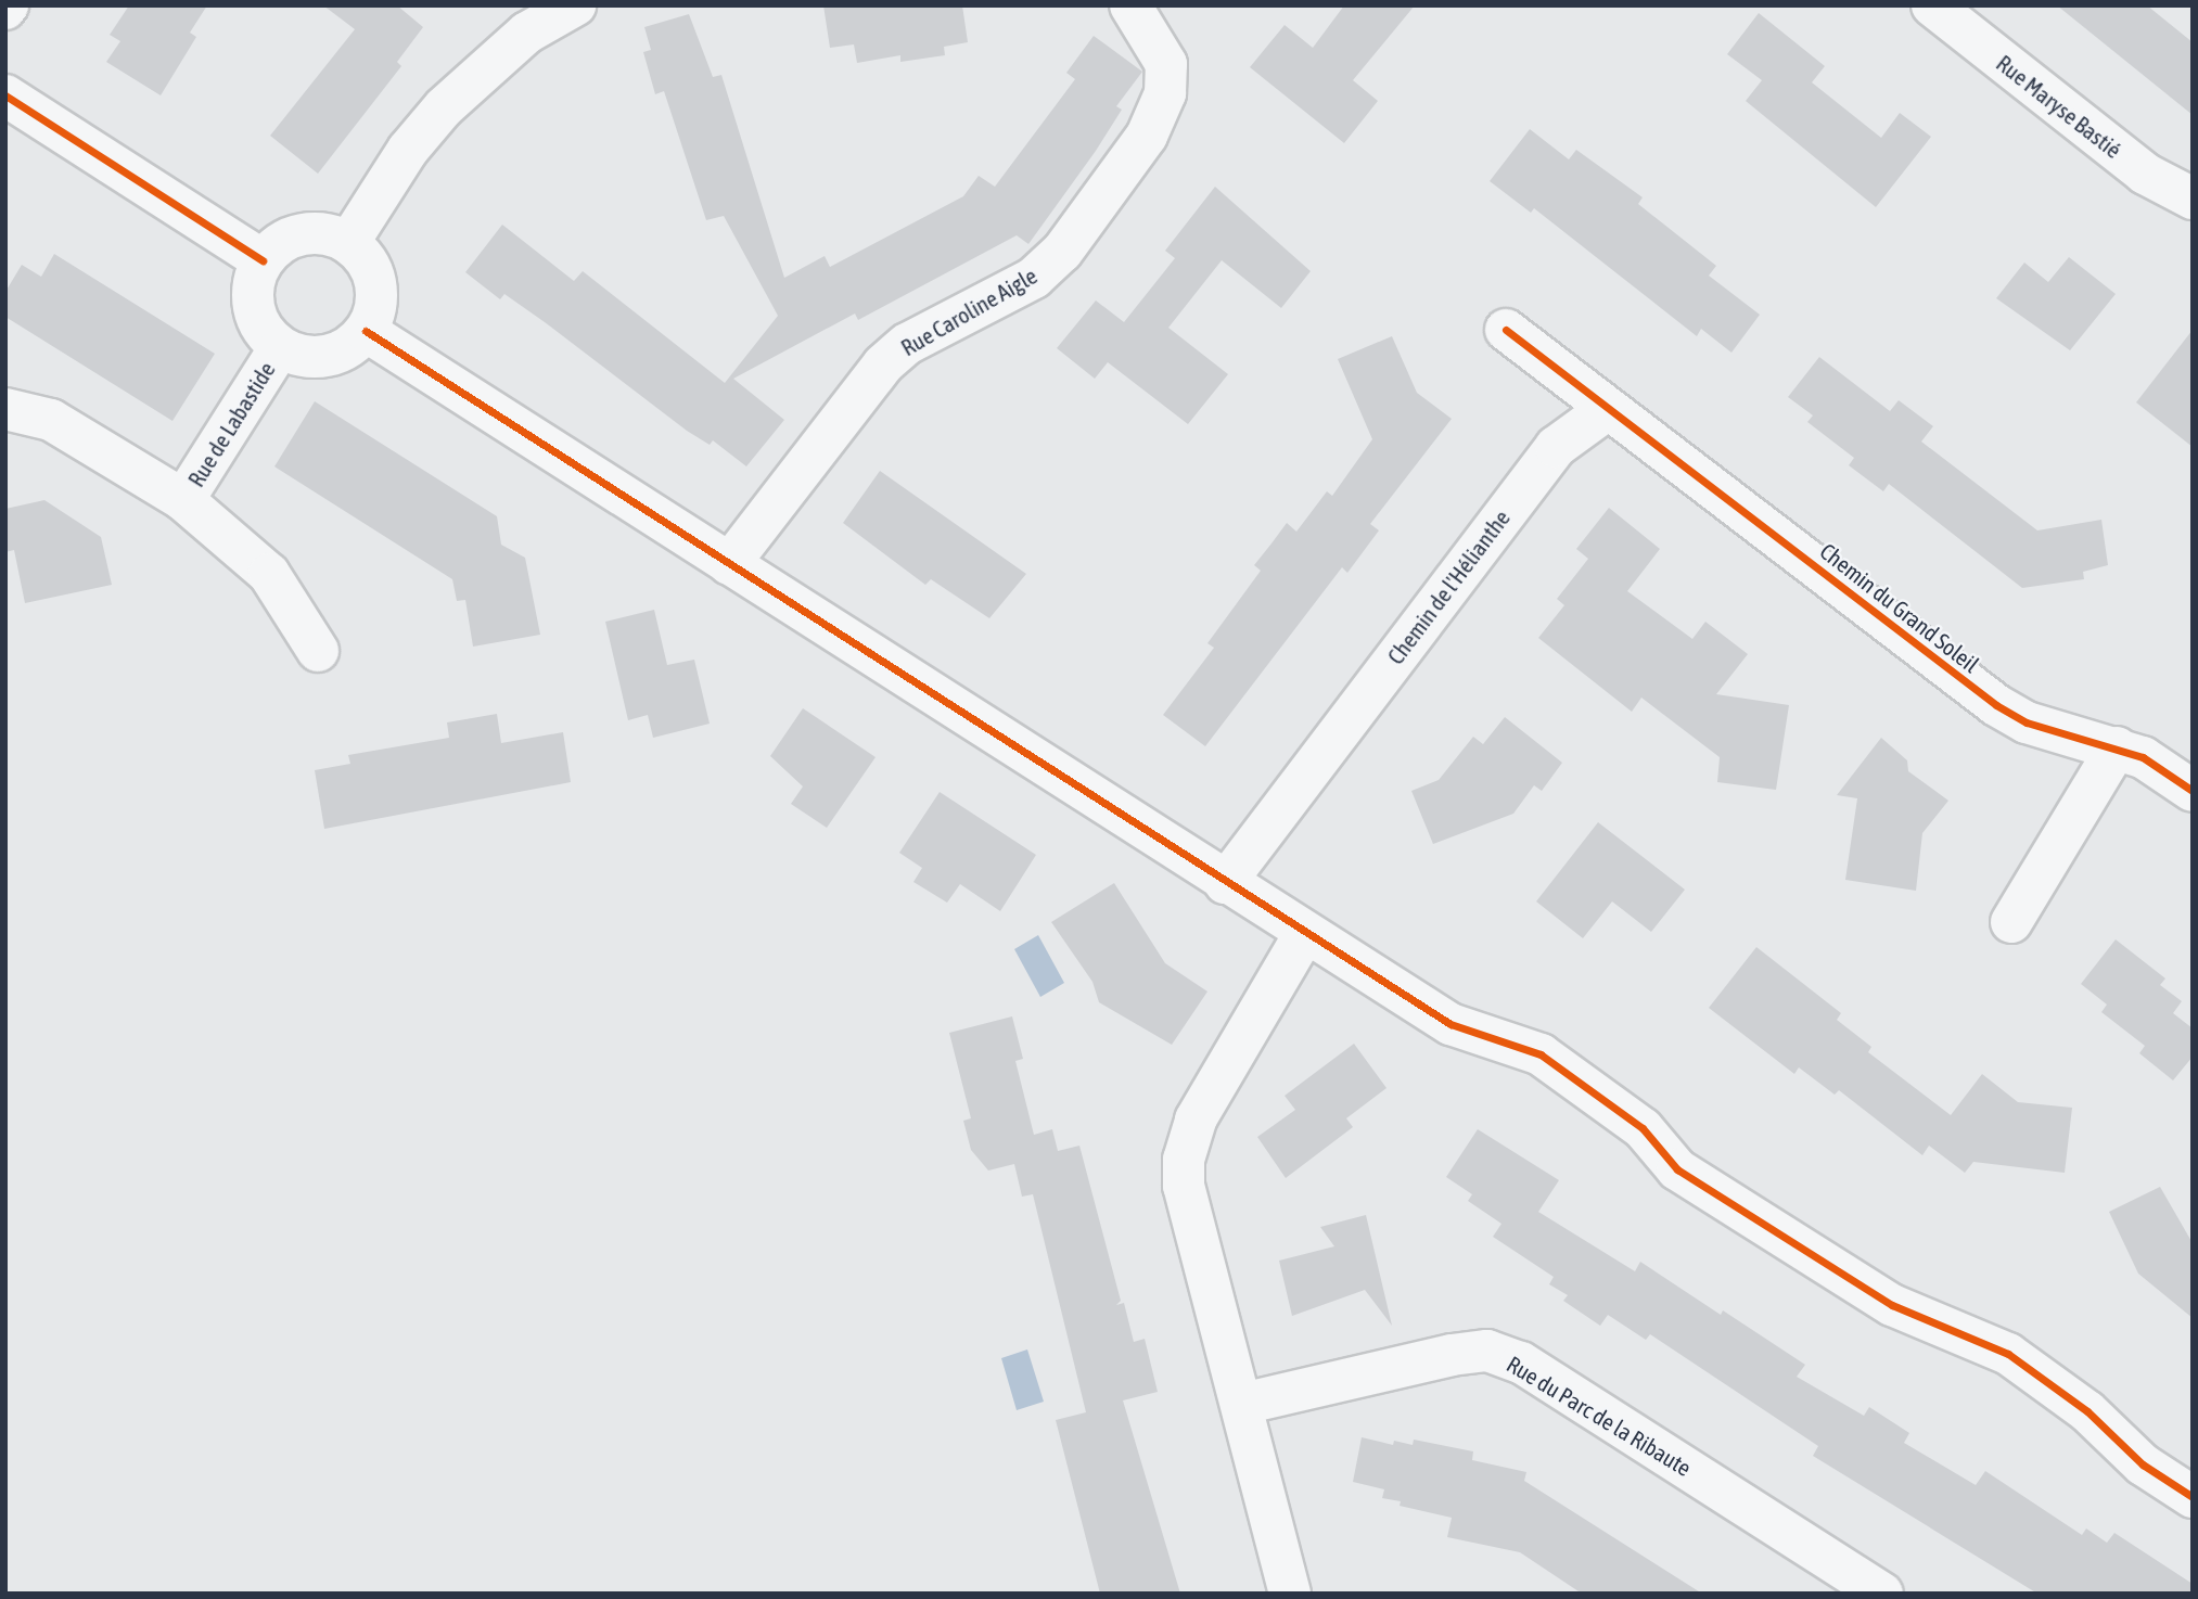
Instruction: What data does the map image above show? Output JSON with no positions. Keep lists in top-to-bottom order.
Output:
{
  "streets": {
    "street": [
      "Rue Maryse Bastié",
      "Rue Caroline Aigle",
      "Rue de Labastide",
      "Chemin de l'Hélianthe",
      "Chemin du Grand Soleil",
      "Rue du Parc de la Ribaute"
    ]
  },
  "crossings": [
    ["Chemin de l'Hélianthe", "Chemin du Grand Soleil"]
  ]
}
